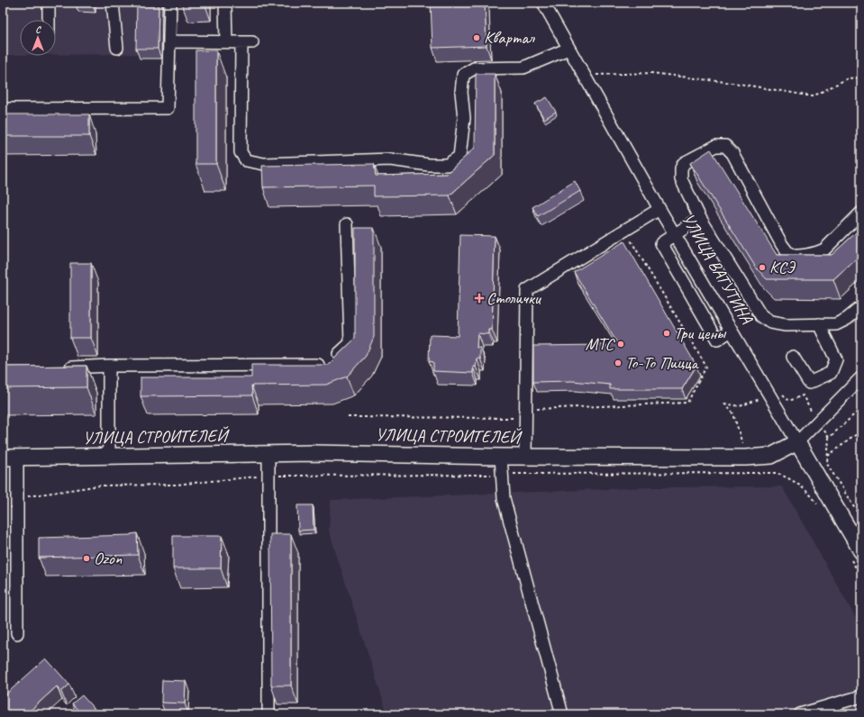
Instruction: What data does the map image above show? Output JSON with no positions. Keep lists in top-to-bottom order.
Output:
{
  "streets": {
    "main road": ["УЛИЦА ВАТУТИНА", "УЛИЦА СТРОИТЕЛЕЙ"]
  },
  "crossings": [
    ["УЛИЦА ВАТУТИНА", "УЛИЦА СТРОИТЕЛЕЙ"]
  ],
  "places": {
    "other": [
      "Квартал",
      "КСЭ",
      "Три цены",
      "МТС",
      "То-То Пицца",
      "Ozon"
    ],
    "health": ["Столички"]
  },
  "north": "top"
}
